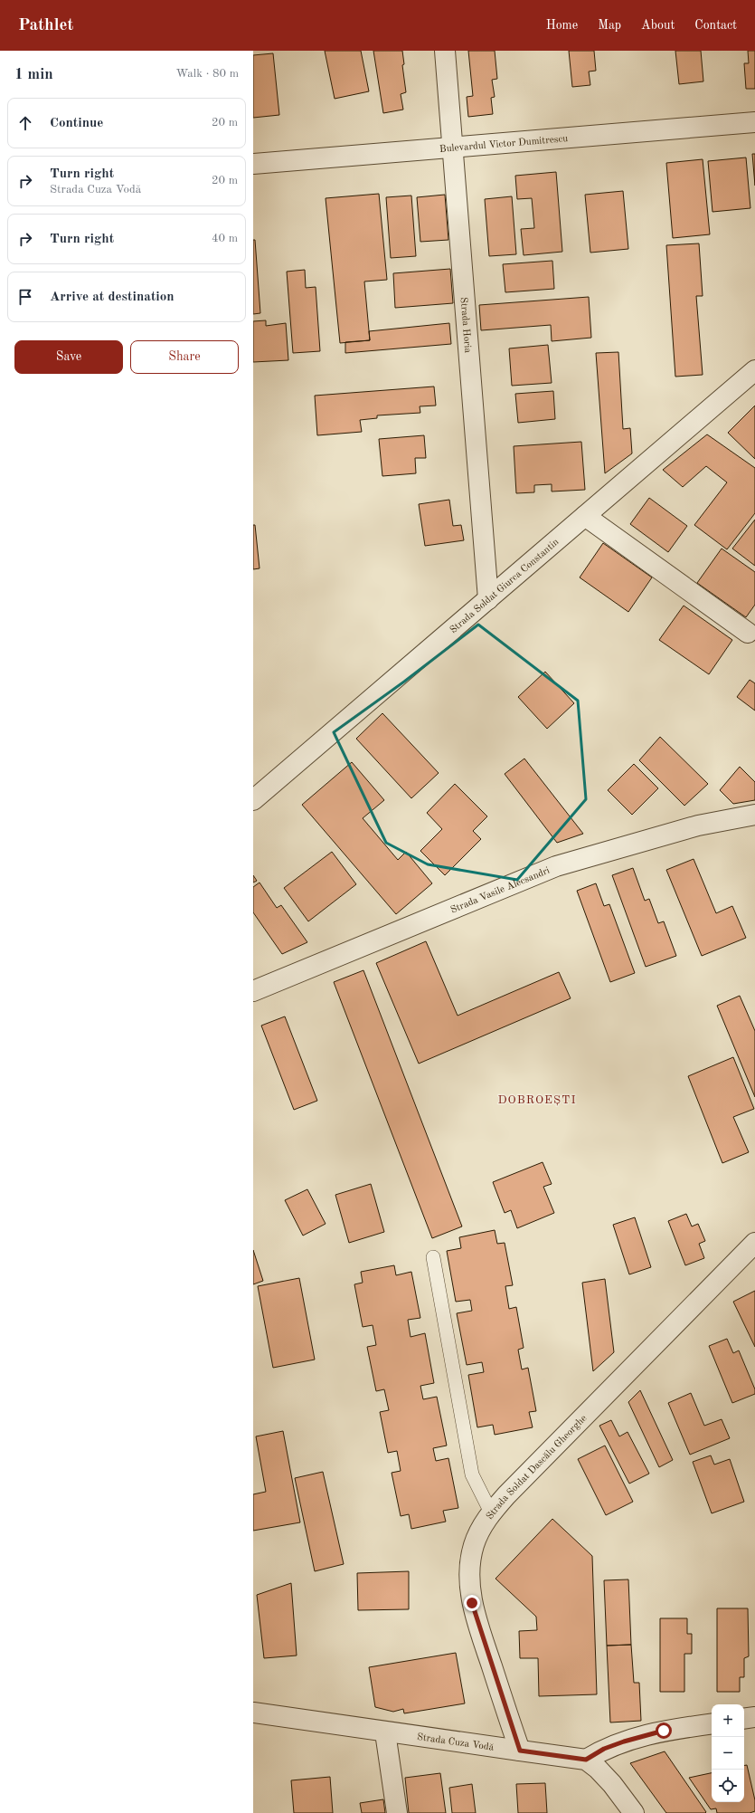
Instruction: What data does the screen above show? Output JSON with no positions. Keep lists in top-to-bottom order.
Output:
{
  "streets": {
    "street": [
      "Bulevardul Victor Dumitrescu",
      "Strada Horia",
      "Strada Soldat Giurca Constantin",
      "Strada Vasile Alecsandri",
      "Strada Soldat Dascălu Gheorghe",
      "Strada Cuza Vodă"
    ]
  },
  "crossings": [
    ["Bulevardul Victor Dumitrescu", "Strada Horia"],
    ["Strada Horia", "Strada Soldat Giurca Constantin"],
    ["Strada Soldat Dascălu Gheorghe", "Strada Cuza Vodă"]
  ],
  "districts": ["DOBROEȘTI"],
  "page": {
    "header": "Pathlet",
    "nav": [
      "Home",
      "Map",
      "About",
      "Contact"
    ],
    "heading": ["1 min", "Walk · 80 m"],
    "list": [
      ["Continue", "20 m"],
      ["Turn right", "Strada Cuza Vodă", "20 m"],
      ["Turn right", "40 m"],
      "Arrive at destination"
    ],
    "buttons": ["Save", "Share"],
    "map_buttons": ["+", "−"]
  }
}
